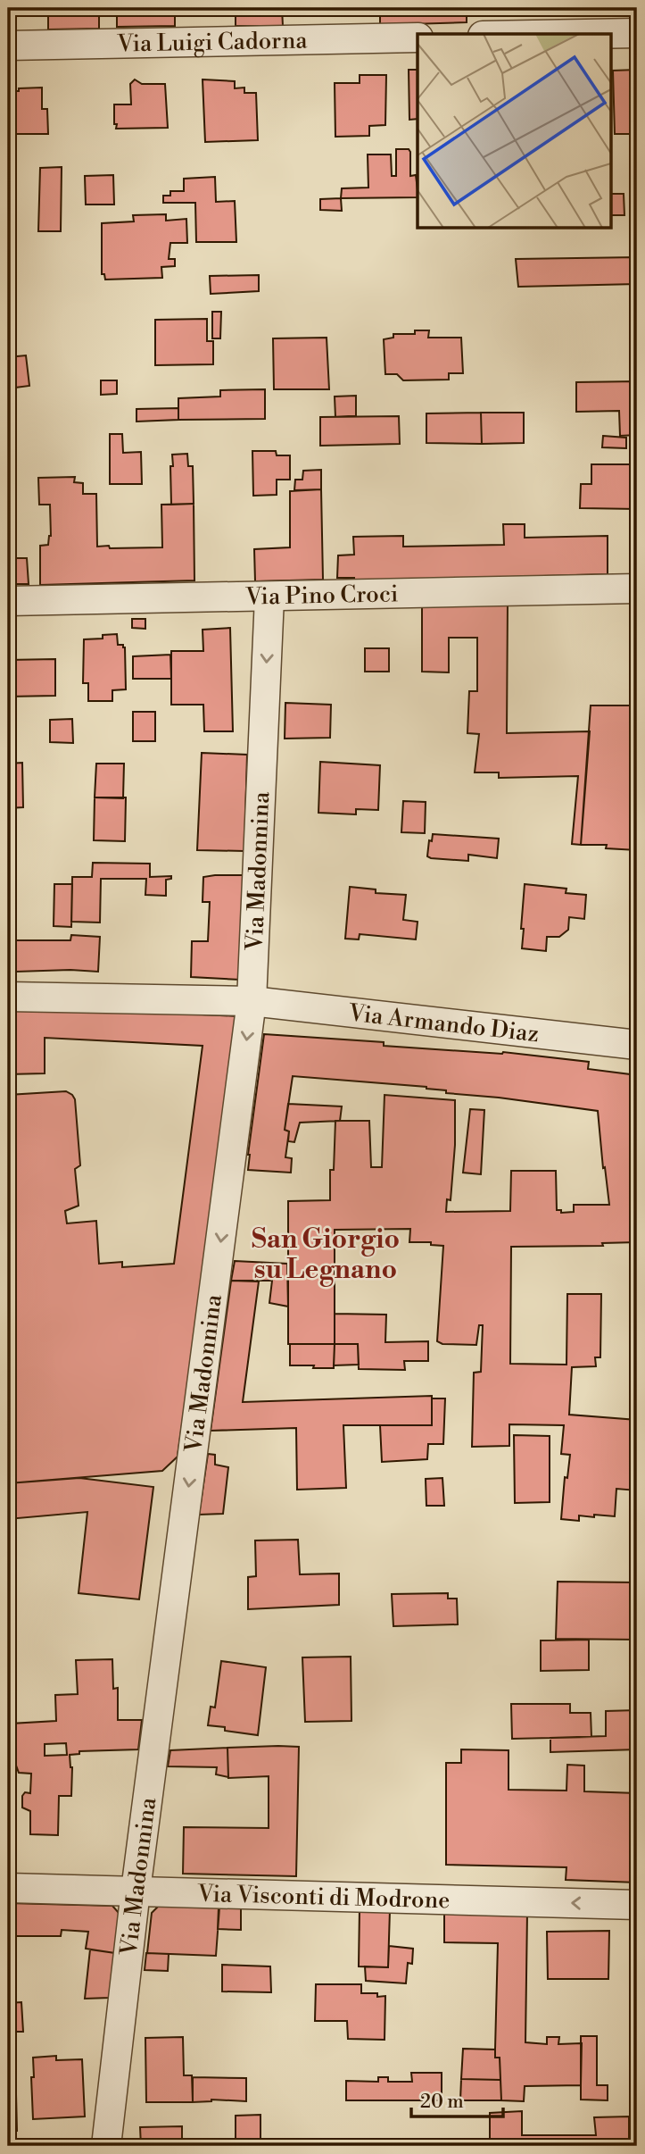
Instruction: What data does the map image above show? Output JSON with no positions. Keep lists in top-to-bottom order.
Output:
{
  "streets": {
    "street": [
      "Via Luigi Cadorna",
      "Via Pino Croci",
      "Via Madonnina",
      "Via Armando Diaz",
      "Via Visconti di Modrone"
    ]
  },
  "crossings": [
    ["Via Pino Croci", "Via Madonnina"],
    ["Via Madonnina", "Via Armando Diaz"],
    ["Via Madonnina", "Via Visconti di Modrone"]
  ],
  "one_way": ["Via Madonnina", "Via Visconti di Modrone"],
  "districts": ["San Giorgio su Legnano"],
  "scale_bar": "20 m"
}
